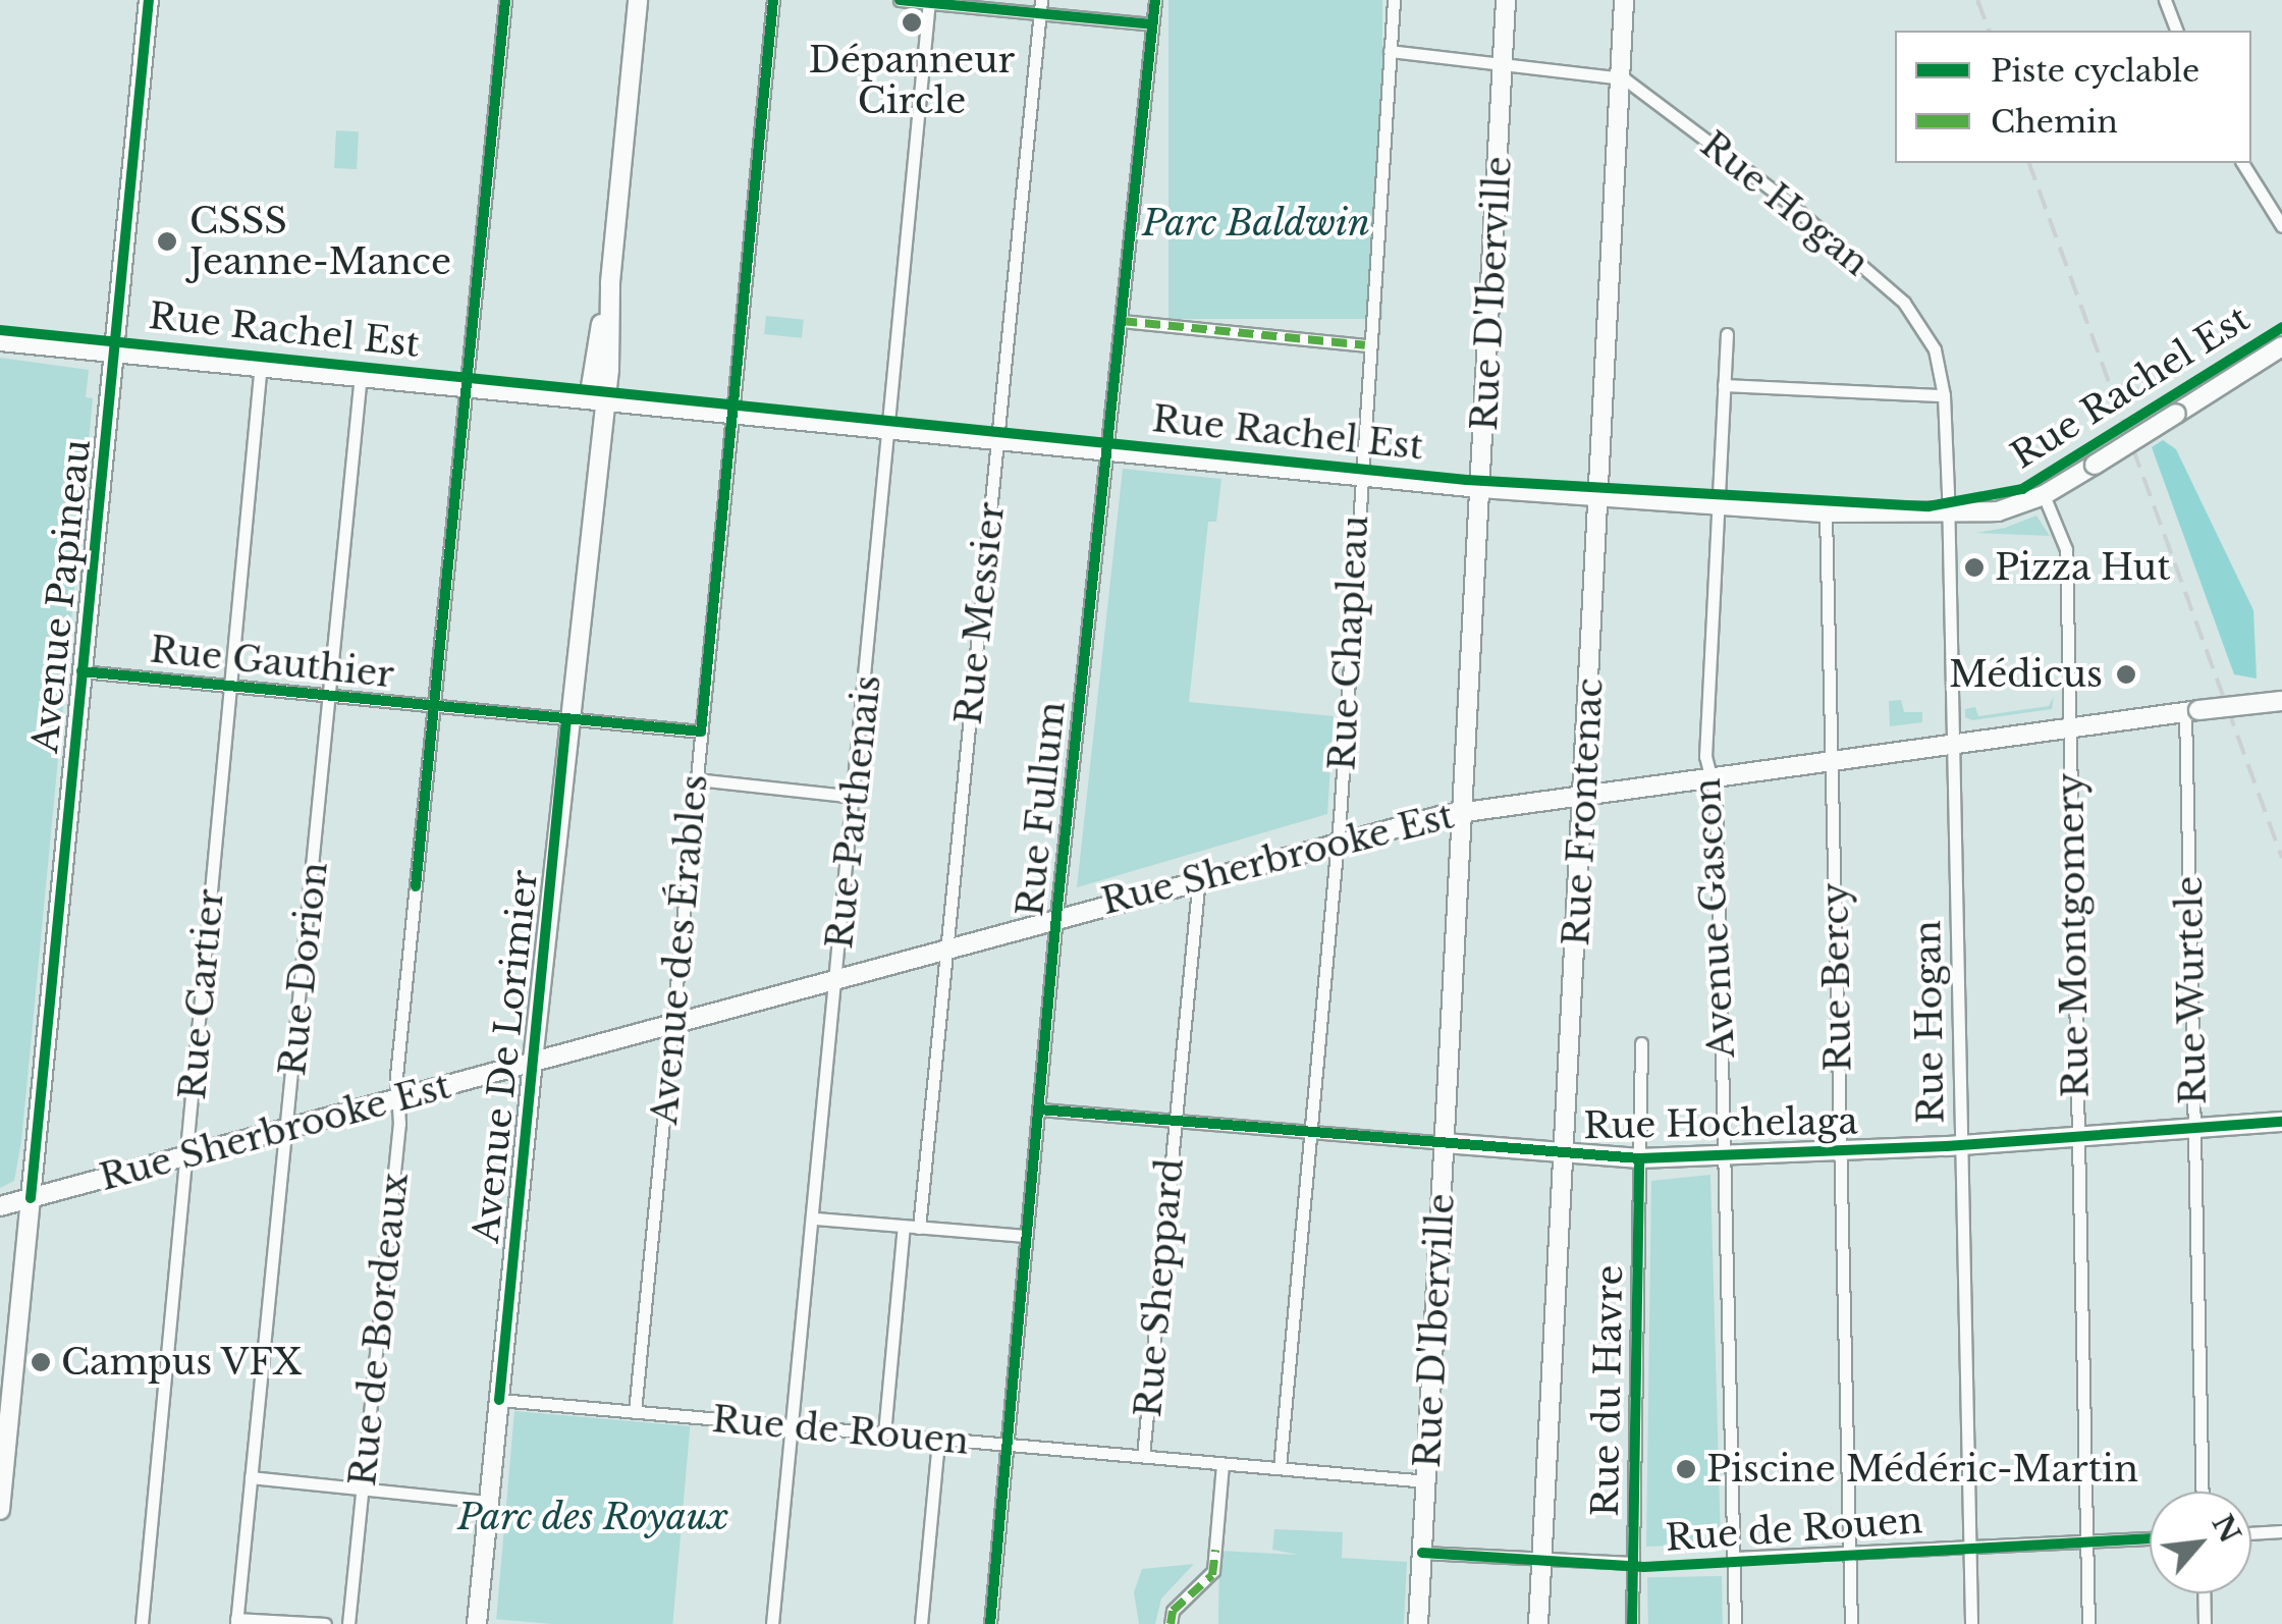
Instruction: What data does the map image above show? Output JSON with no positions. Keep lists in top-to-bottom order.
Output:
{
  "streets": {
    "main road": [
      "Rue D'Iberville",
      "Rue Rachel Est",
      "Avenue Papineau",
      "Rue Frontenac",
      "Rue Sherbrooke Est",
      "Avenue De Lorimier",
      "Rue Hochelaga"
    ],
    "street": [
      "Rue Hogan",
      "Rue Messier",
      "Rue Chapleau",
      "Rue Gauthier",
      "Rue Fullum",
      "Rue Parthenais",
      "Avenue Gascon",
      "Rue Montgomery",
      "Avenue des Érables",
      "Rue Dorion",
      "Rue Bercy",
      "Rue Wurtele",
      "Rue Cartier",
      "Rue Sheppard",
      "Rue de Bordeaux",
      "Rue du Havre",
      "Rue de Rouen"
    ]
  },
  "crossings": [
    ["Rue Hogan", "Rue Rachel Est"],
    ["Rue Hogan", "Rue Frontenac"],
    ["Rue Hogan", "Rue Sherbrooke Est"],
    ["Rue Hogan", "Rue Hochelaga"],
    ["Rue Hogan", "Rue de Rouen"],
    ["Rue D'Iberville", "Rue Rachel Est"],
    ["Rue D'Iberville", "Rue Sherbrooke Est"],
    ["Rue D'Iberville", "Rue Hochelaga"],
    ["Rue D'Iberville", "Rue de Rouen"],
    ["Rue Rachel Est", "Avenue Papineau"],
    ["Rue Rachel Est", "Rue Messier"],
    ["Rue Rachel Est", "Rue Chapleau"],
    ["Rue Rachel Est", "Rue Fullum"],
    ["Rue Rachel Est", "Rue Parthenais"],
    ["Rue Rachel Est", "Rue Frontenac"],
    ["Rue Rachel Est", "Avenue Gascon"],
    ["Rue Rachel Est", "Rue Montgomery"],
    ["Rue Rachel Est", "Avenue des Érables"],
    ["Rue Rachel Est", "Rue Dorion"],
    ["Rue Rachel Est", "Rue Bercy"],
    ["Rue Rachel Est", "Rue Cartier"],
    ["Rue Rachel Est", "Avenue De Lorimier"],
    ["Rue Rachel Est", "Rue de Bordeaux"],
    ["Avenue Papineau", "Rue Gauthier"],
    ["Avenue Papineau", "Rue Sherbrooke Est"],
    ["Rue Messier", "Rue Sherbrooke Est"],
    ["Rue Chapleau", "Rue Sherbrooke Est"],
    ["Rue Chapleau", "Rue Hochelaga"],
    ["Rue Chapleau", "Rue de Rouen"],
    ["Rue Gauthier", "Avenue des Érables"],
    ["Rue Gauthier", "Rue Dorion"],
    ["Rue Gauthier", "Rue Cartier"],
    ["Rue Gauthier", "Avenue De Lorimier"],
    ["Rue Gauthier", "Rue de Bordeaux"],
    ["Rue Fullum", "Rue Sherbrooke Est"],
    ["Rue Fullum", "Rue Hochelaga"],
    ["Rue Fullum", "Rue de Rouen"],
    ["Rue Parthenais", "Rue Sherbrooke Est"],
    ["Rue Parthenais", "Rue de Rouen"],
    ["Rue Frontenac", "Rue Sherbrooke Est"],
    ["Rue Frontenac", "Rue Hochelaga"],
    ["Rue Frontenac", "Rue de Rouen"],
    ["Rue Sherbrooke Est", "Avenue Gascon"],
    ["Rue Sherbrooke Est", "Rue Montgomery"],
    ["Rue Sherbrooke Est", "Avenue des Érables"],
    ["Rue Sherbrooke Est", "Rue Dorion"],
    ["Rue Sherbrooke Est", "Rue Bercy"],
    ["Rue Sherbrooke Est", "Rue Wurtele"],
    ["Rue Sherbrooke Est", "Rue Cartier"],
    ["Rue Sherbrooke Est", "Avenue De Lorimier"],
    ["Rue Sherbrooke Est", "Rue Sheppard"],
    ["Rue Sherbrooke Est", "Rue de Bordeaux"],
    ["Avenue Gascon", "Rue Hochelaga"],
    ["Avenue Gascon", "Rue de Rouen"],
    ["Rue Montgomery", "Rue Hochelaga"],
    ["Rue Montgomery", "Rue de Rouen"],
    ["Avenue des Érables", "Rue de Rouen"],
    ["Rue Bercy", "Rue Hochelaga"],
    ["Rue Bercy", "Rue de Rouen"],
    ["Rue Wurtele", "Rue Hochelaga"],
    ["Avenue De Lorimier", "Rue de Rouen"],
    ["Rue Hochelaga", "Rue Sheppard"],
    ["Rue Hochelaga", "Rue du Havre"],
    ["Rue Sheppard", "Rue de Rouen"],
    ["Rue du Havre", "Rue de Rouen"]
  ],
  "parks": ["Parc Baldwin", "Parc des Royaux"],
  "places": [
    "Dépanneur Circle",
    "CSSS Jeanne-Mance",
    "Pizza Hut",
    "Médicus",
    "Campus VFX",
    "Piscine Médéric-Martin"
  ],
  "legend": ["Piste cyclable", "Chemin"],
  "north": "top right"
}
